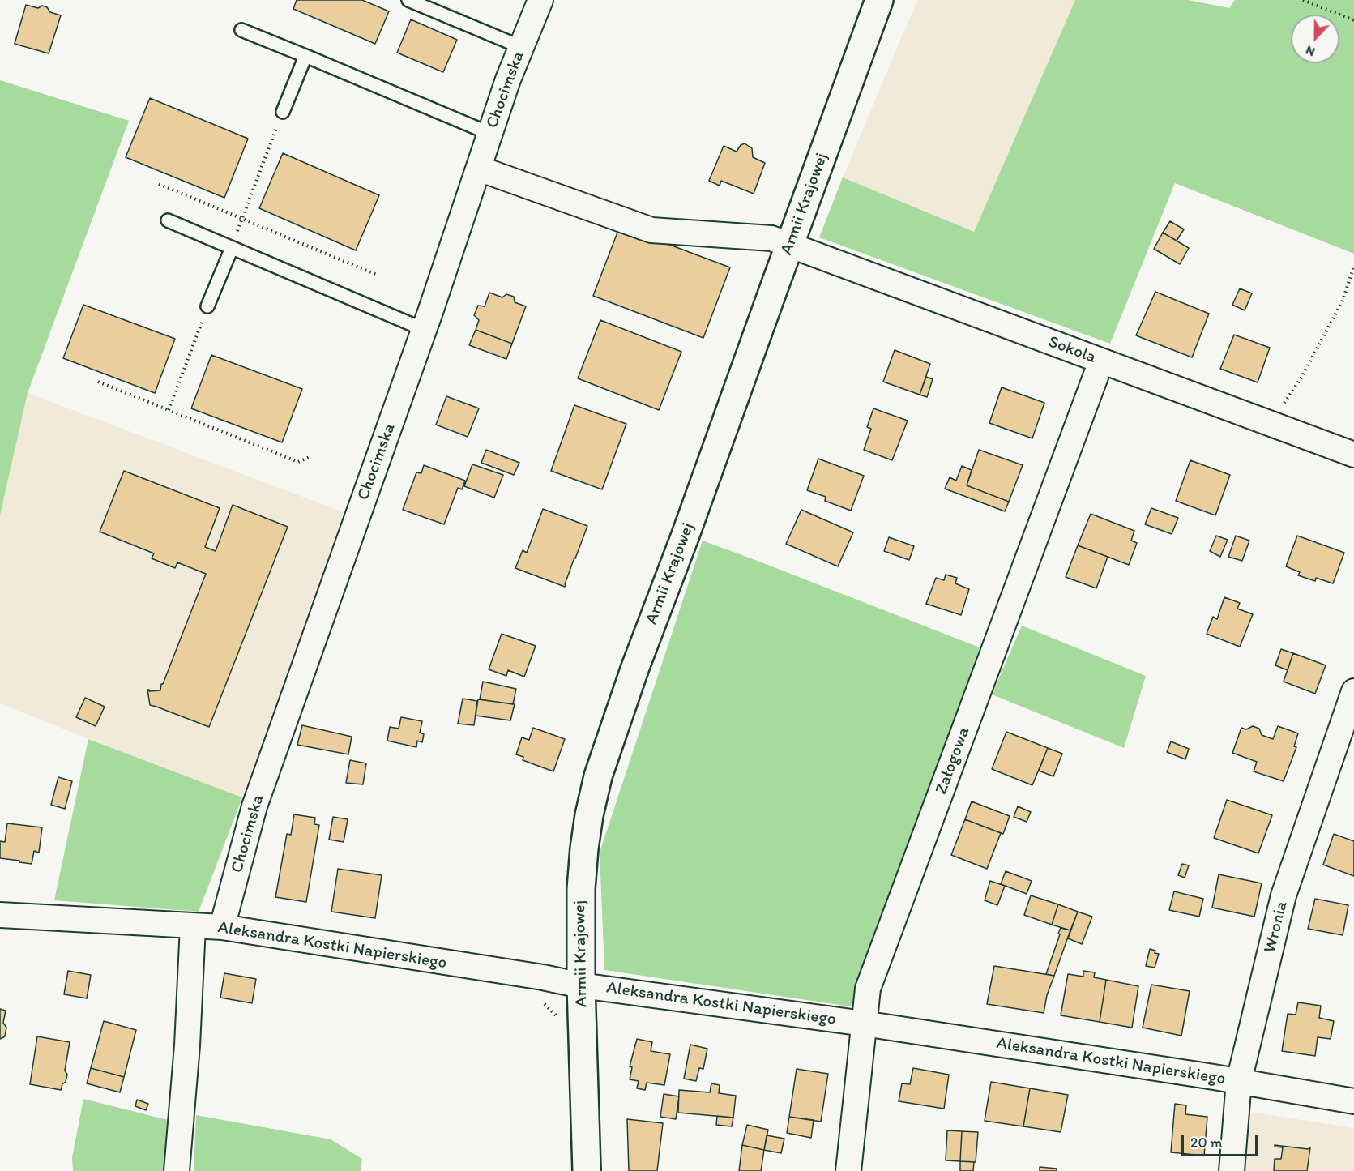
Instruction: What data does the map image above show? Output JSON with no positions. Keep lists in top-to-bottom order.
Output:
{
  "streets": {
    "street": [
      "Chocimska",
      "Armii Krajowej",
      "Sokola",
      "Załogowa",
      "Wronia",
      "Aleksandra Kostki Napierskiego"
    ]
  },
  "crossings": [
    ["Chocimska", "Sokola"],
    ["Chocimska", "Aleksandra Kostki Napierskiego"],
    ["Armii Krajowej", "Sokola"],
    ["Armii Krajowej", "Aleksandra Kostki Napierskiego"],
    ["Sokola", "Załogowa"],
    ["Załogowa", "Aleksandra Kostki Napierskiego"],
    ["Wronia", "Aleksandra Kostki Napierskiego"]
  ],
  "scale_bar": "20 m",
  "north": "bottom"
}
